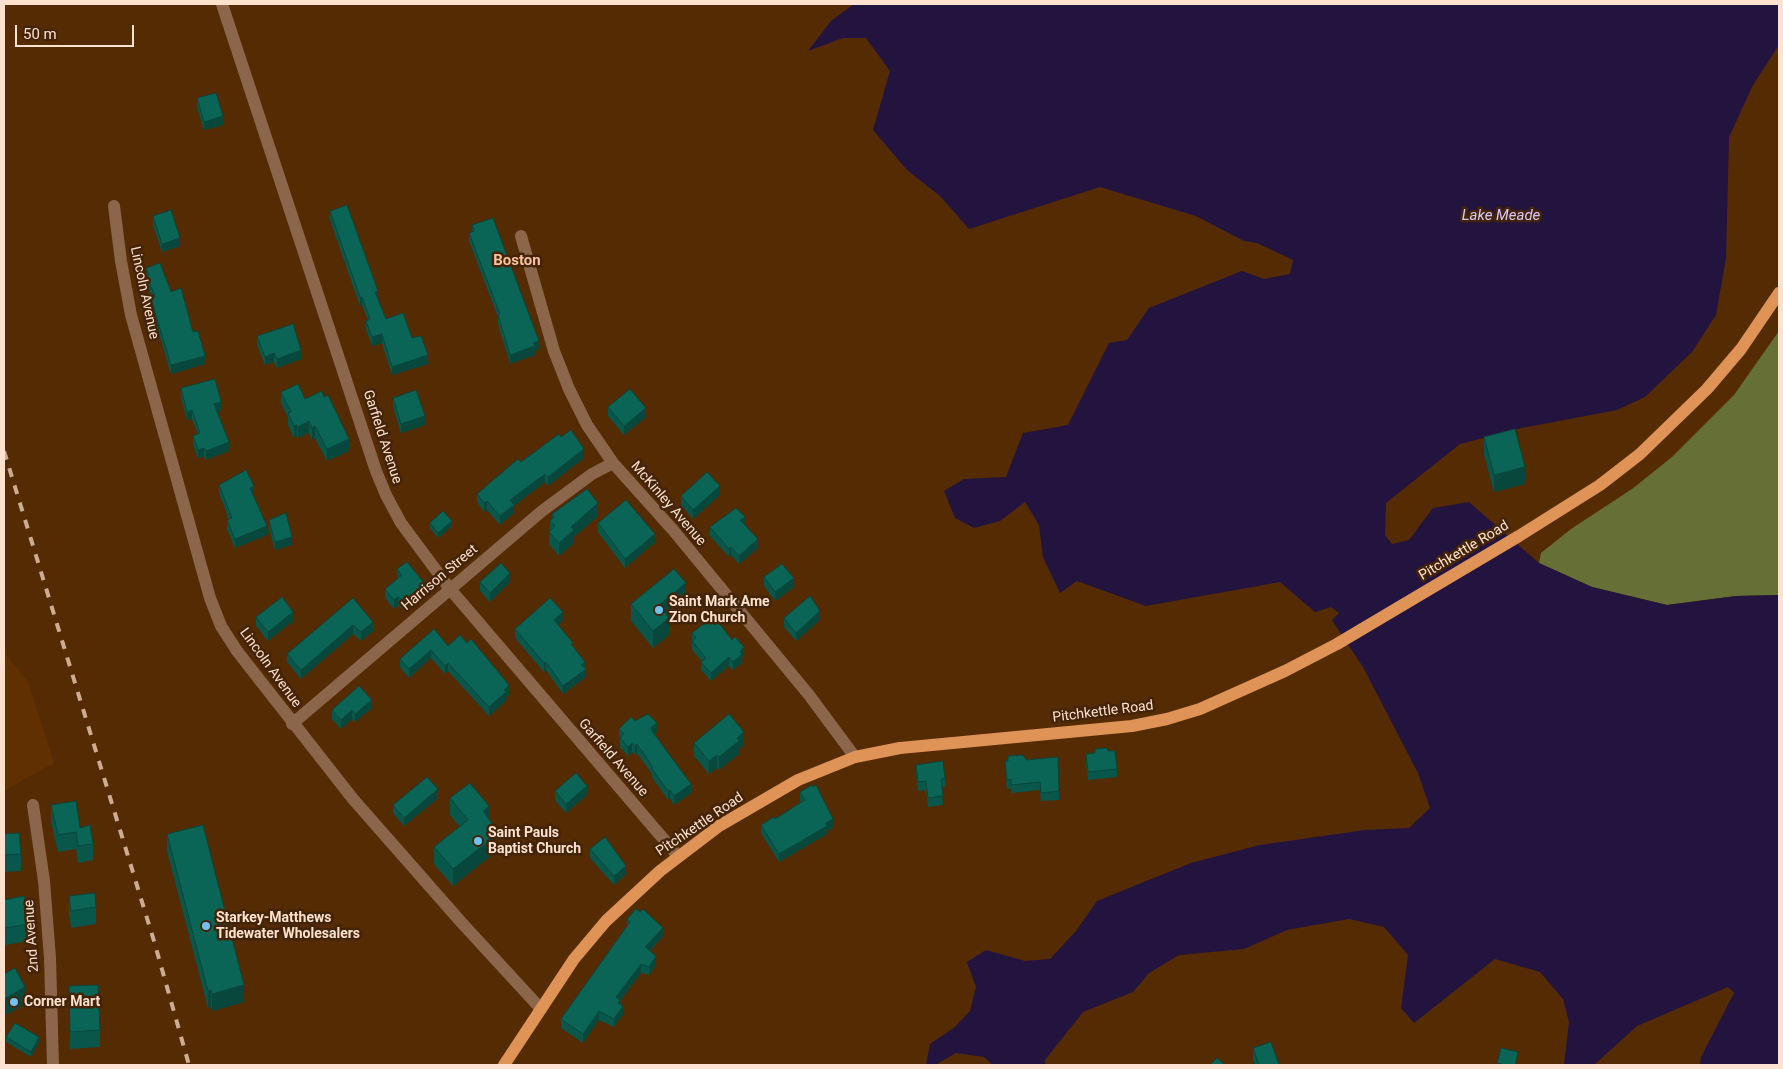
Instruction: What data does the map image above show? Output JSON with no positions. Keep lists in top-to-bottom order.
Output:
{
  "streets": {
    "main road": ["Pitchkettle Road"],
    "street": [
      "Lincoln Avenue",
      "Garfield Avenue",
      "McKinley Avenue",
      "Harrison Street",
      "2nd Avenue"
    ]
  },
  "crossings": [
    ["Lincoln Avenue", "Pitchkettle Road"],
    ["Lincoln Avenue", "Harrison Street"],
    ["Garfield Avenue", "Pitchkettle Road"],
    ["Garfield Avenue", "Harrison Street"],
    ["McKinley Avenue", "Pitchkettle Road"],
    ["McKinley Avenue", "Harrison Street"]
  ],
  "districts": ["Boston"],
  "water": ["Lake Meade"],
  "places": [
    "Saint Mark Ame Zion Church",
    "Saint Pauls Baptist Church",
    "Starkey-Matthews Tidewater Wholesalers",
    "Corner Mart"
  ],
  "scale_bar": "50 m"
}
